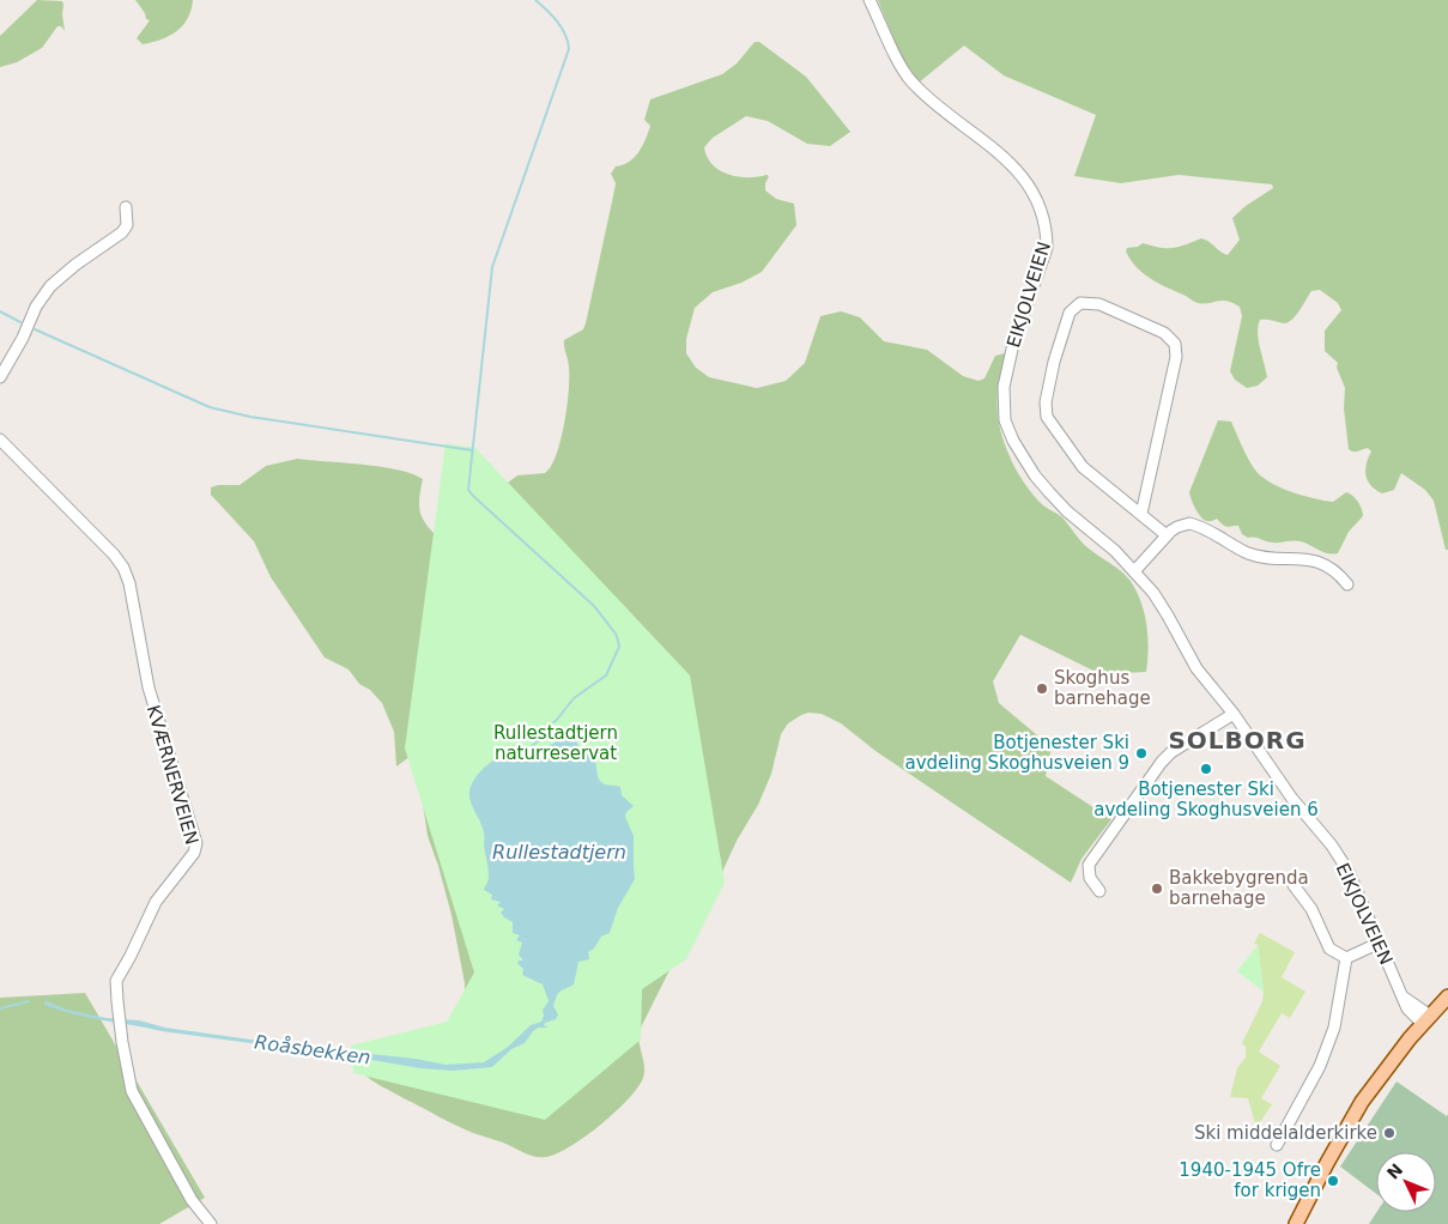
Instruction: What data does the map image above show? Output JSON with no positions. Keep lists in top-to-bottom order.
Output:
{
  "streets": {
    "street": ["EIKJOLVEIEN", "KVÆRNERVEIEN"]
  },
  "districts": ["SOLBORG"],
  "water": ["Rullestadtjern", "Roåsbekken"],
  "parks": ["Rullestadtjern naturreservat"],
  "places": [
    "Skoghus barnehage",
    "Botjenester Ski avdeling Skoghusveien 9",
    "Botjenester Ski avdeling Skoghusveien 6",
    "Bakkebygrenda barnehage",
    "Ski middelalderkirke",
    "1940-1945 Ofre for krigen"
  ],
  "north": "top left"
}
